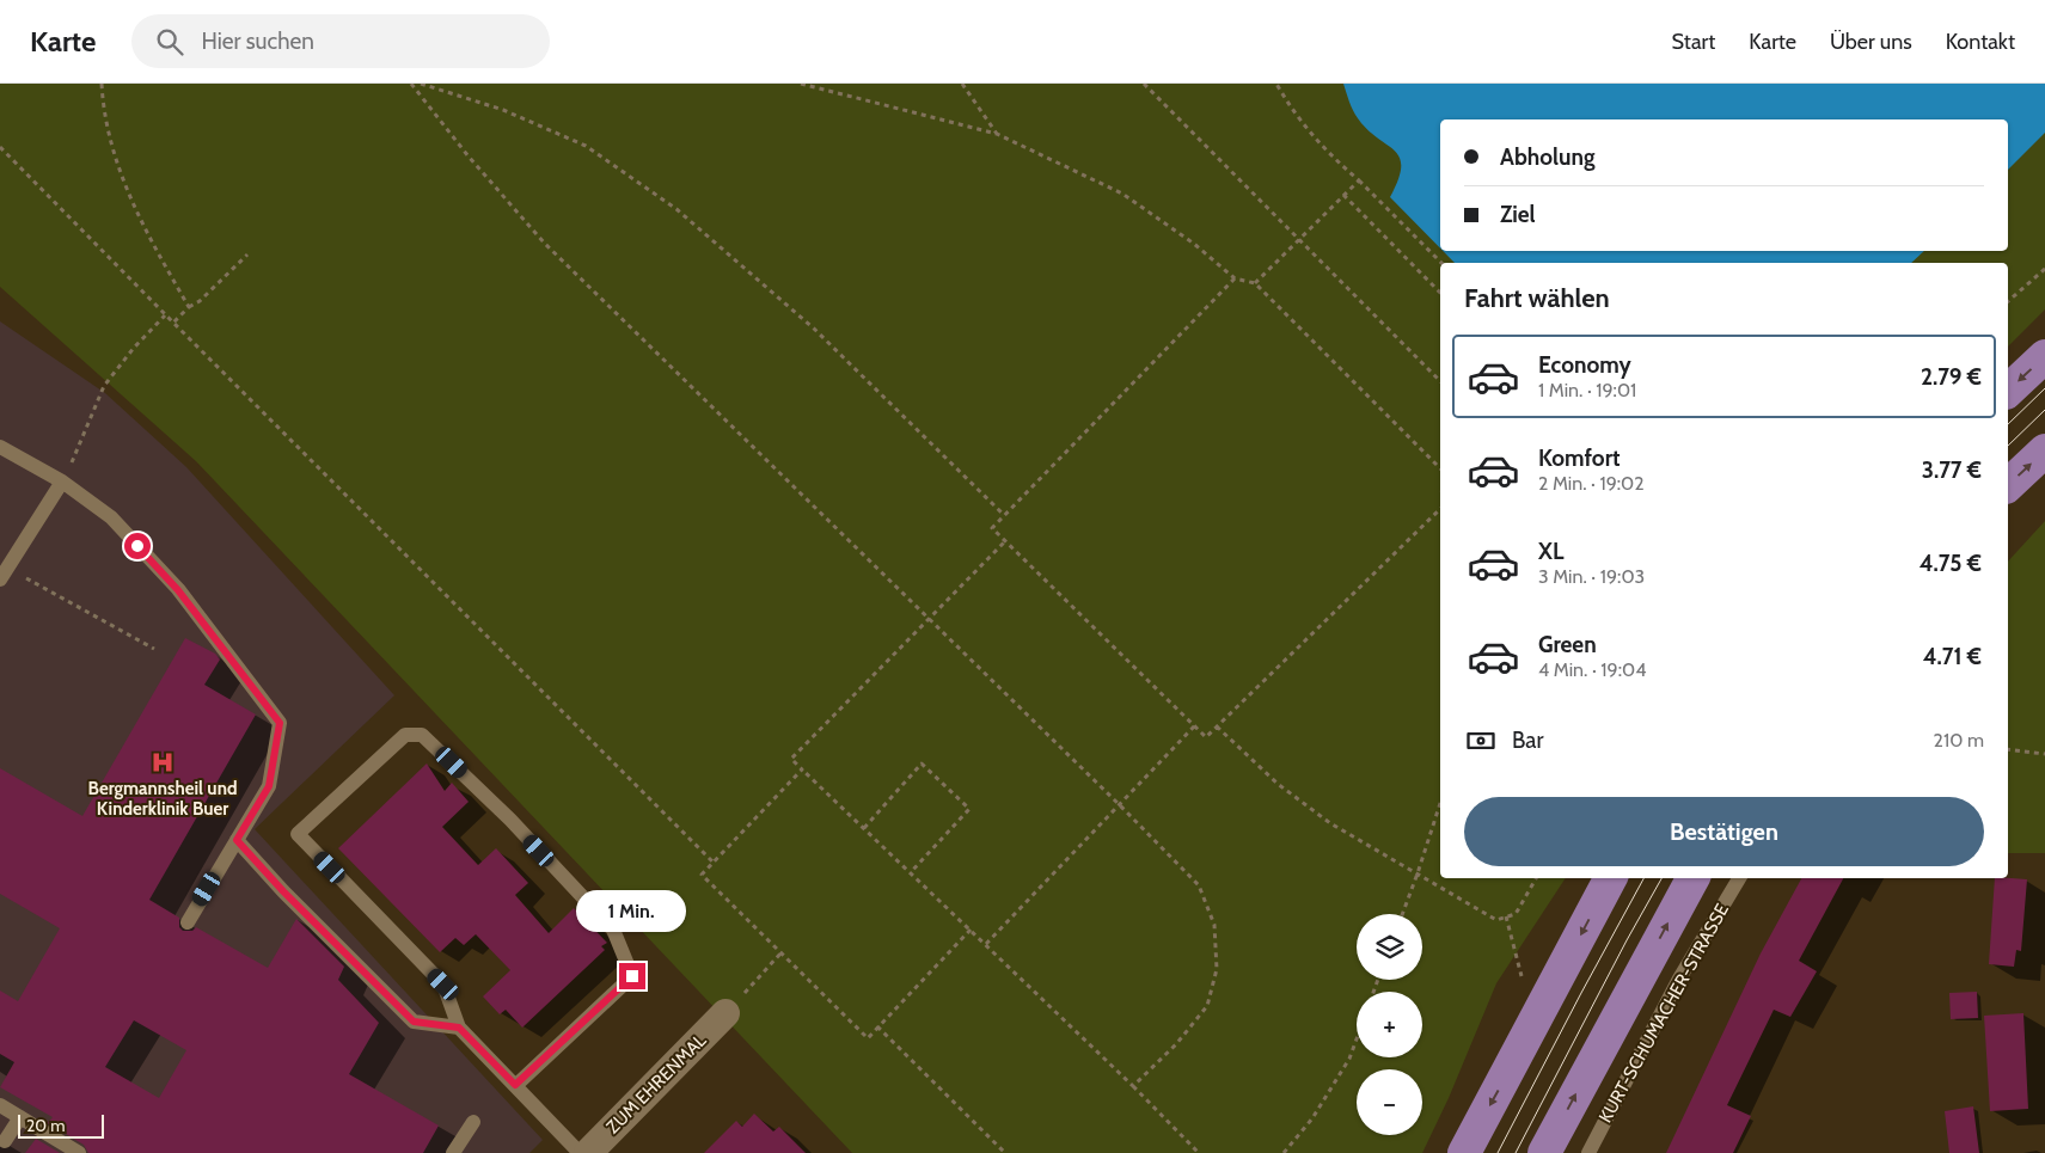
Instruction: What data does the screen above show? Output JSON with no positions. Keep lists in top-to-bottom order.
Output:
{
  "streets": {
    "main road": ["KURT-SCHUMACHER-STRASSE"],
    "street": ["ZUM EHRENMAL"]
  },
  "places": {
    "hospital": ["Bergmannsheil und Kinderklinik Buer"]
  },
  "scale_bar": "20 m",
  "page": {
    "header": "Karte",
    "search": "Hier suchen",
    "nav": [
      "Start",
      "Karte",
      "Über uns",
      "Kontakt"
    ],
    "banner": ["Abholung", "Ziel"],
    "heading": "Fahrt wählen",
    "list": [
      {
        "name": "Economy",
        "note": "1 Min. · 19:01",
        "value": "2.79 €"
      },
      {
        "name": "Komfort",
        "note": "2 Min. · 19:02",
        "value": "3.77 €"
      },
      {
        "name": "XL",
        "note": "3 Min. · 19:03",
        "value": "4.75 €"
      },
      {
        "name": "Green",
        "note": "4 Min. · 19:04",
        "value": "4.71 €"
      }
    ],
    "pay": ["Bar", "210 m"],
    "buttons": "Bestätigen",
    "bubble": "1 Min.",
    "map_buttons": ["+", "−"],
    "scale": "20 m"
  }
}
